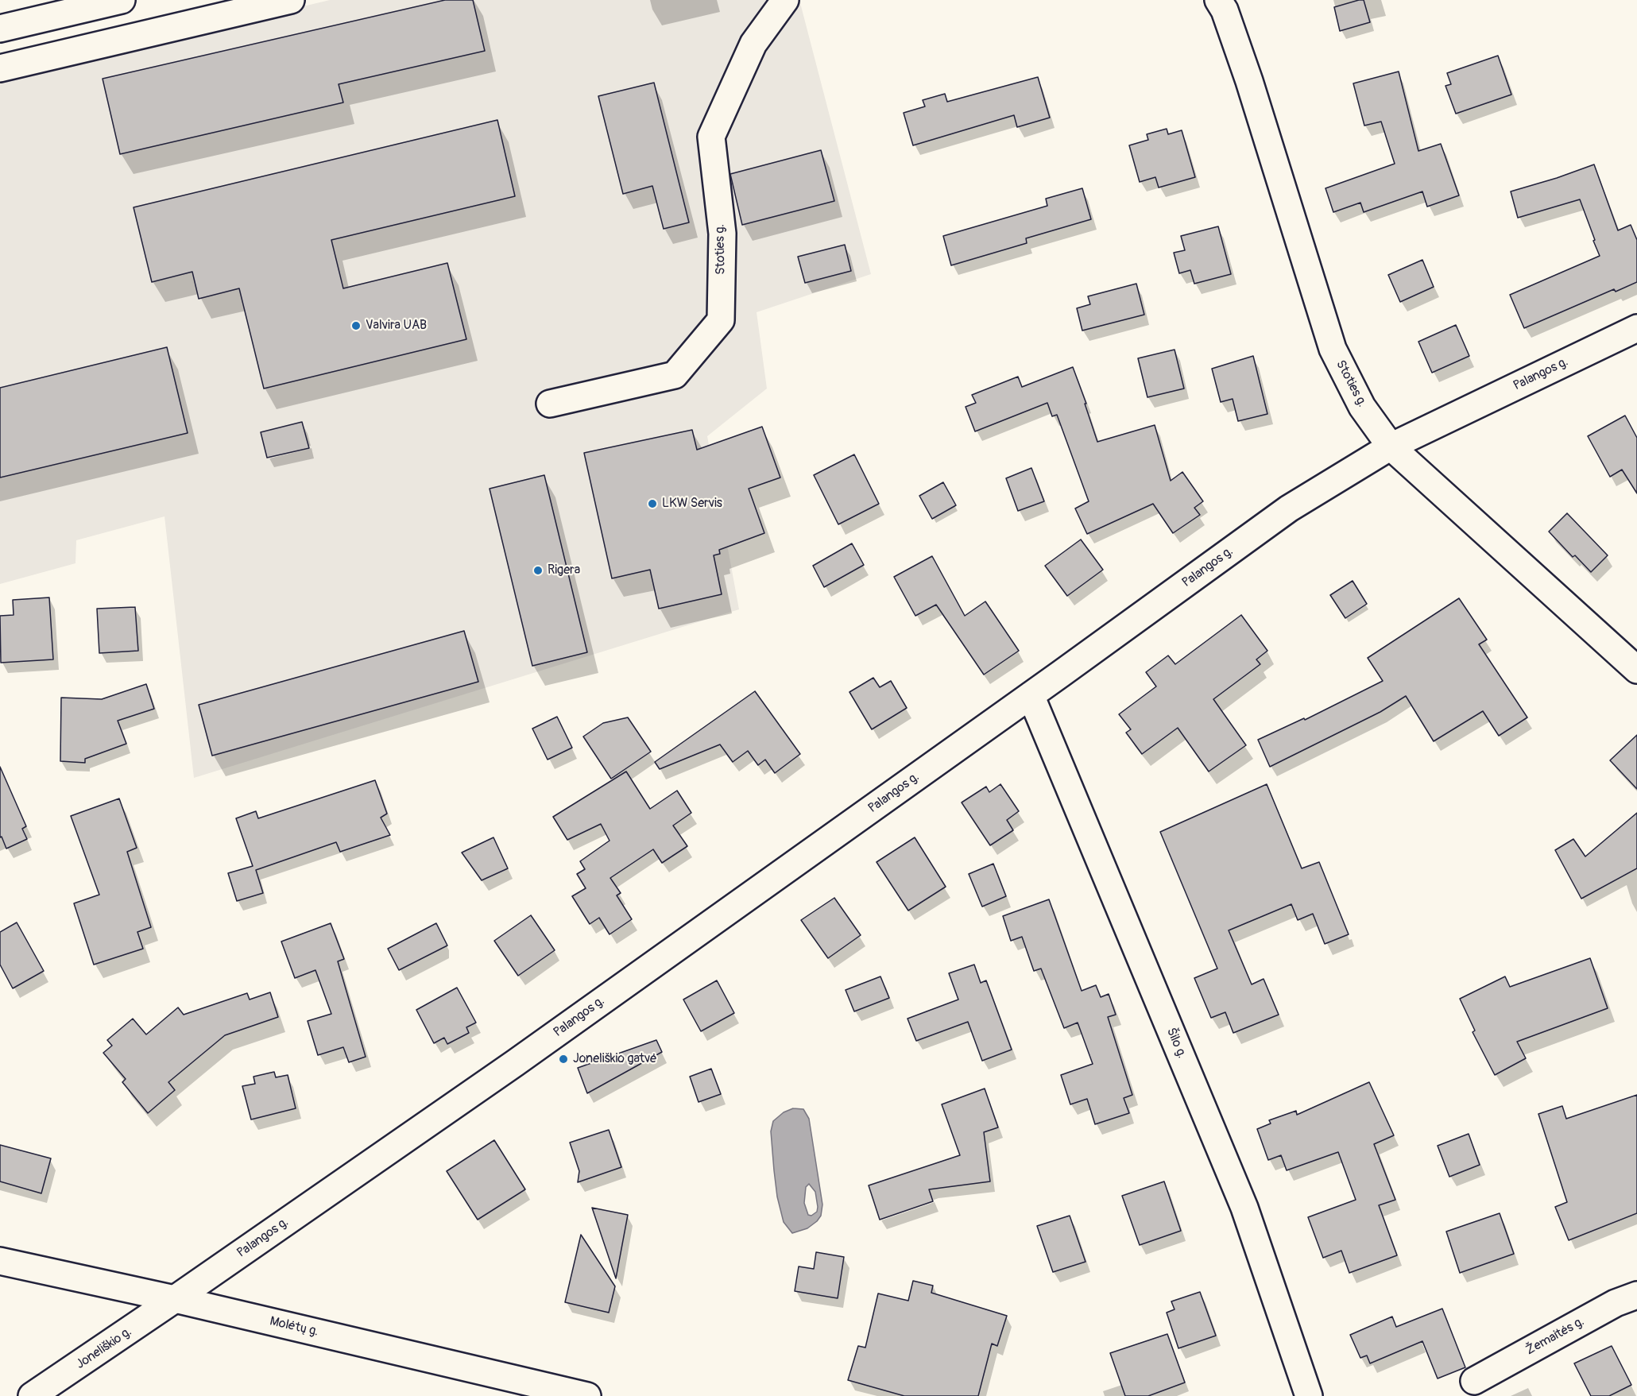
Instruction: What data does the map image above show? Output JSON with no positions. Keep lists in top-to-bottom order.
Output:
{
  "streets": {
    "main road": [
      "Stoties g.",
      "Palangos g.",
      "Šilo g.",
      "Molėtų g.",
      "Žemaitės g.",
      "Joneliškio g."
    ]
  },
  "crossings": [
    ["Stoties g.", "Palangos g."],
    ["Palangos g.", "Šilo g."],
    ["Palangos g.", "Molėtų g."],
    ["Palangos g.", "Joneliškio g."],
    ["Molėtų g.", "Joneliškio g."]
  ],
  "places": [
    "Valvira UAB",
    "LKW Servis",
    "Rigera",
    "Joneliškio gatvė"
  ]
}
